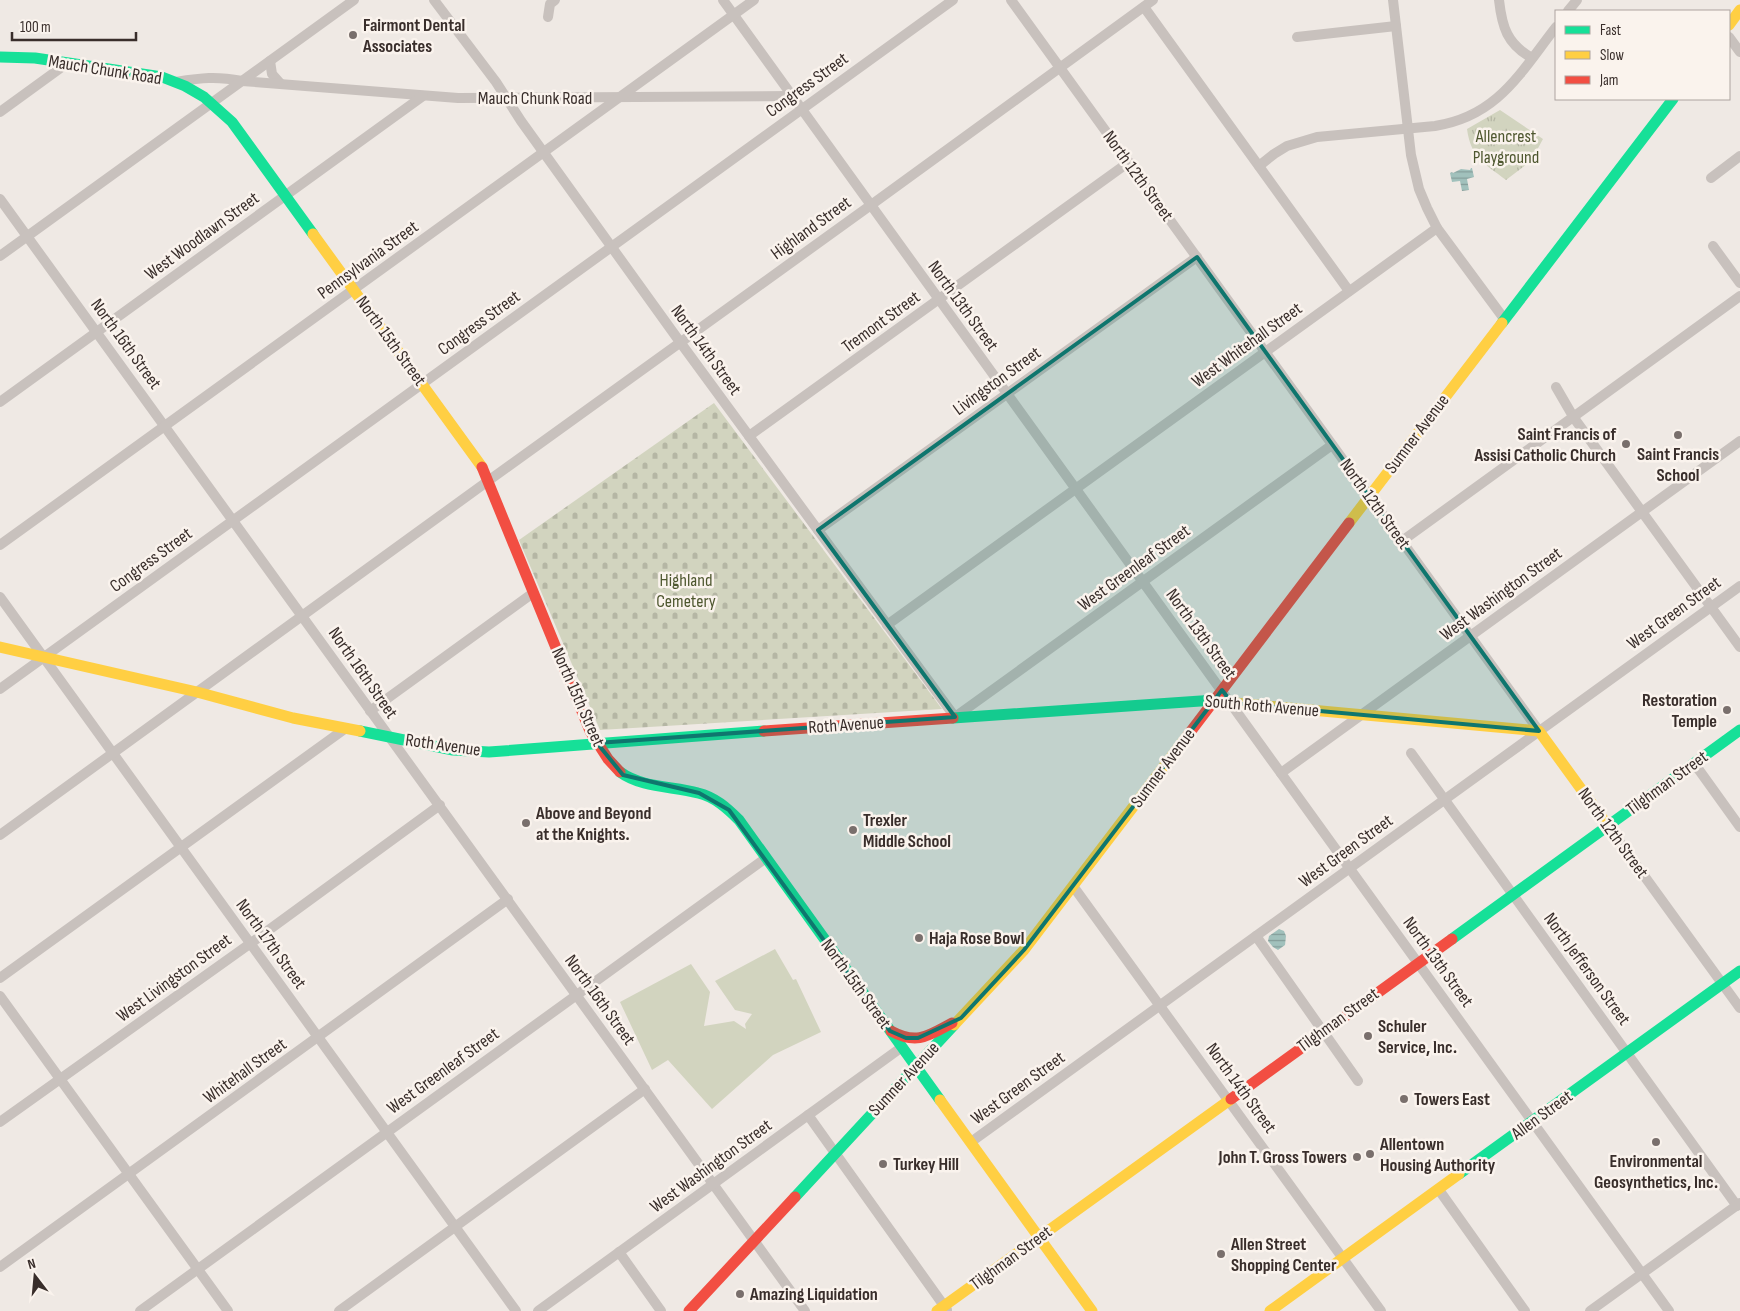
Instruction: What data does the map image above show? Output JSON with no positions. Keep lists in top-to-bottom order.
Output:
{
  "streets": {
    "main road": [
      "Mauch Chunk Road",
      "North 12th Street",
      "North 15th Street",
      "Sumner Avenue",
      "South Roth Avenue",
      "Roth Avenue",
      "Tilghman Street",
      "Allen Street"
    ],
    "street": [
      "Congress Street",
      "Highland Street",
      "West Woodlawn Street",
      "Pennsylvania Street",
      "North 13th Street",
      "Tremont Street",
      "North 16th Street",
      "West Whitehall Street",
      "North 14th Street",
      "Livingston Street",
      "West Greenleaf Street",
      "West Washington Street",
      "West Green Street",
      "North 17th Street",
      "North Jefferson Street",
      "West Livingston Street",
      "Whitehall Street"
    ]
  },
  "crossings": [
    ["Mauch Chunk Road", "West Woodlawn Street"],
    ["Mauch Chunk Road", "Pennsylvania Street"],
    ["Mauch Chunk Road", "North 13th Street"],
    ["Mauch Chunk Road", "North 15th Street"],
    ["Mauch Chunk Road", "North 14th Street"],
    ["Congress Street", "North 13th Street"],
    ["Congress Street", "North 15th Street"],
    ["Congress Street", "North 16th Street"],
    ["Congress Street", "North 14th Street"],
    ["Congress Street", "Roth Avenue"],
    ["Congress Street", "North 17th Street"],
    ["North 12th Street", "Highland Street"],
    ["North 12th Street", "Tremont Street"],
    ["North 12th Street", "West Whitehall Street"],
    ["North 12th Street", "Livingston Street"],
    ["North 12th Street", "Sumner Avenue"],
    ["North 12th Street", "West Greenleaf Street"],
    ["North 12th Street", "West Washington Street"],
    ["North 12th Street", "West Green Street"],
    ["North 12th Street", "South Roth Avenue"],
    ["North 12th Street", "Tilghman Street"],
    ["North 12th Street", "Allen Street"],
    ["Highland Street", "North 13th Street"],
    ["Highland Street", "North 15th Street"],
    ["Highland Street", "North 16th Street"],
    ["Highland Street", "North 14th Street"],
    ["West Woodlawn Street", "North 15th Street"],
    ["West Woodlawn Street", "North 16th Street"],
    ["Pennsylvania Street", "North 13th Street"],
    ["Pennsylvania Street", "North 15th Street"],
    ["Pennsylvania Street", "North 16th Street"],
    ["Pennsylvania Street", "North 14th Street"],
    ["North 13th Street", "Tremont Street"],
    ["North 13th Street", "West Whitehall Street"],
    ["North 13th Street", "Livingston Street"],
    ["North 13th Street", "Sumner Avenue"],
    ["North 13th Street", "West Greenleaf Street"],
    ["North 13th Street", "West Washington Street"],
    ["North 13th Street", "West Green Street"],
    ["North 13th Street", "South Roth Avenue"],
    ["North 13th Street", "Tilghman Street"],
    ["North 13th Street", "Allen Street"],
    ["Tremont Street", "North 14th Street"],
    ["North 15th Street", "Sumner Avenue"],
    ["North 15th Street", "West Greenleaf Street"],
    ["North 15th Street", "West Washington Street"],
    ["North 15th Street", "West Green Street"],
    ["North 15th Street", "Roth Avenue"],
    ["North 15th Street", "Tilghman Street"],
    ["North 16th Street", "Sumner Avenue"],
    ["North 16th Street", "West Greenleaf Street"],
    ["North 16th Street", "West Washington Street"],
    ["North 16th Street", "Roth Avenue"],
    ["North 16th Street", "West Livingston Street"],
    ["North 16th Street", "Whitehall Street"],
    ["North 14th Street", "Livingston Street"],
    ["North 14th Street", "Sumner Avenue"],
    ["North 14th Street", "West Greenleaf Street"],
    ["North 14th Street", "West Green Street"],
    ["North 14th Street", "South Roth Avenue"],
    ["North 14th Street", "Roth Avenue"],
    ["North 14th Street", "Tilghman Street"],
    ["North 14th Street", "Allen Street"],
    ["Sumner Avenue", "South Roth Avenue"],
    ["West Greenleaf Street", "South Roth Avenue"],
    ["West Greenleaf Street", "Roth Avenue"],
    ["West Greenleaf Street", "North 17th Street"],
    ["West Washington Street", "South Roth Avenue"],
    ["West Green Street", "South Roth Avenue"],
    ["West Green Street", "North Jefferson Street"],
    ["South Roth Avenue", "Roth Avenue"],
    ["Roth Avenue", "North 17th Street"],
    ["Tilghman Street", "North Jefferson Street"],
    ["North 17th Street", "West Livingston Street"],
    ["North 17th Street", "Whitehall Street"],
    ["North Jefferson Street", "Allen Street"]
  ],
  "parks": ["Allencrest Playground", "Highland Cemetery"],
  "places": [
    "Fairmont Dental Associates",
    "Saint Francis School",
    "Saint Francis of Assisi Catholic Church",
    "Restoration Temple",
    "Above and Beyond at the Knights.",
    "Trexler Middle School",
    "Haja Rose Bowl",
    "Schuler Service, Inc.",
    "Towers East",
    "Environmental Geosynthetics, Inc.",
    "Allentown Housing Authority",
    "John T. Gross Towers",
    "Turkey Hill",
    "Allen Street Shopping Center",
    "Amazing Liquidation"
  ],
  "legend": ["Fast", "Slow", "Jam"],
  "scale_bar": "100 m",
  "north": "top"
}
